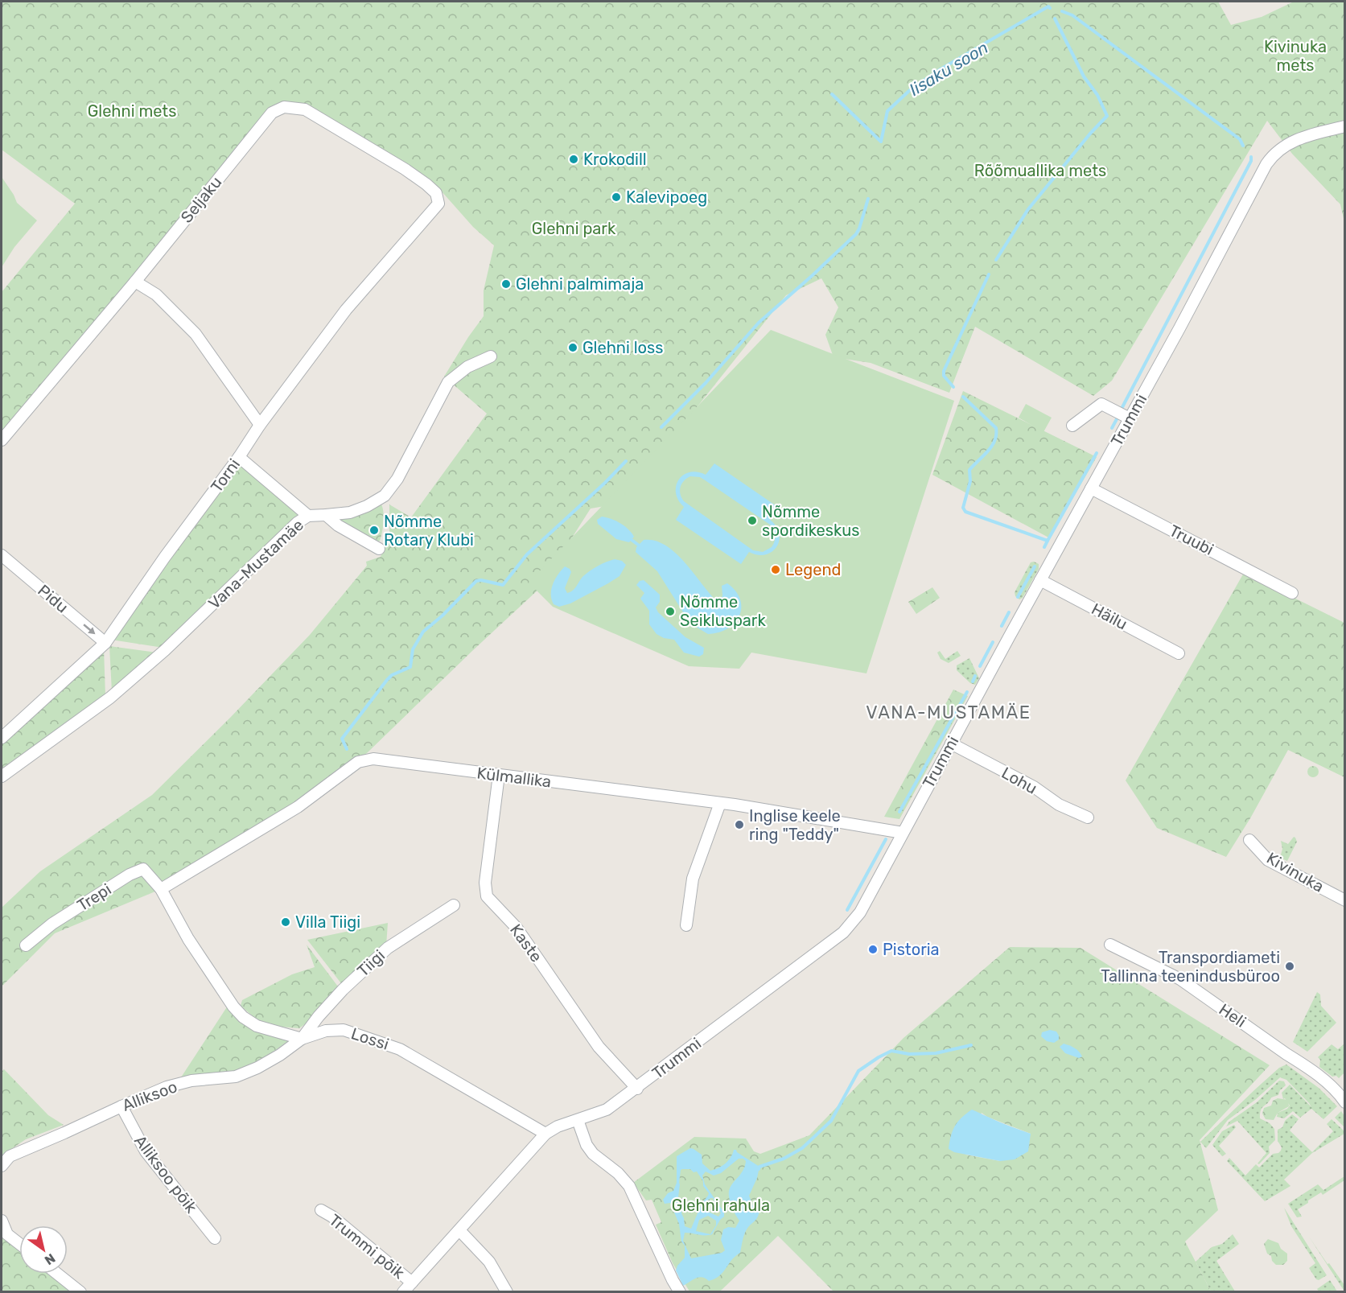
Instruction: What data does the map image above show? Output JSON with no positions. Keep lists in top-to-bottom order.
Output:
{
  "streets": {
    "street": [
      "Seljaku",
      "Trummi",
      "Torni",
      "Truubi",
      "Vana-Mustamäe",
      "Pidu",
      "Häilu",
      "Külmallika",
      "Lohu",
      "Kivinuka",
      "Trepi",
      "Kaste",
      "Tiigi",
      "Heli",
      "Lossi",
      "Alliksoo",
      "Alliksoo põik",
      "Trummi põik"
    ]
  },
  "crossings": [
    ["Seljaku", "Torni"],
    ["Trummi", "Truubi"],
    ["Trummi", "Häilu"],
    ["Trummi", "Külmallika"],
    ["Trummi", "Lohu"],
    ["Trummi", "Kaste"],
    ["Trummi", "Lossi"],
    ["Trummi", "Trummi põik"],
    ["Torni", "Pidu"],
    ["Külmallika", "Trepi"],
    ["Külmallika", "Kaste"],
    ["Tiigi", "Lossi"],
    ["Tiigi", "Alliksoo"],
    ["Lossi", "Alliksoo"],
    ["Alliksoo", "Alliksoo põik"]
  ],
  "one_way": ["Pidu"],
  "districts": ["VANA-MUSTAMÄE"],
  "water": ["Iisaku soon"],
  "parks": [
    "Kivinuka mets",
    "Glehni mets",
    "Rõõmuallika mets",
    "Glehni park",
    "Glehni rahula"
  ],
  "places": [
    "Krokodill",
    "Kalevipoeg",
    "Glehni palmimaja",
    "Glehni loss",
    "Nõmme spordikeskus",
    "Nõmme Rotary Klubi",
    "Legend",
    "Nõmme Seikluspark",
    "Inglise keele ring \"Teddy\"",
    "Villa Tiigi",
    "Pistoria",
    "Transpordiameti Tallinna teenindusbüroo"
  ],
  "north": "bottom right"
}
